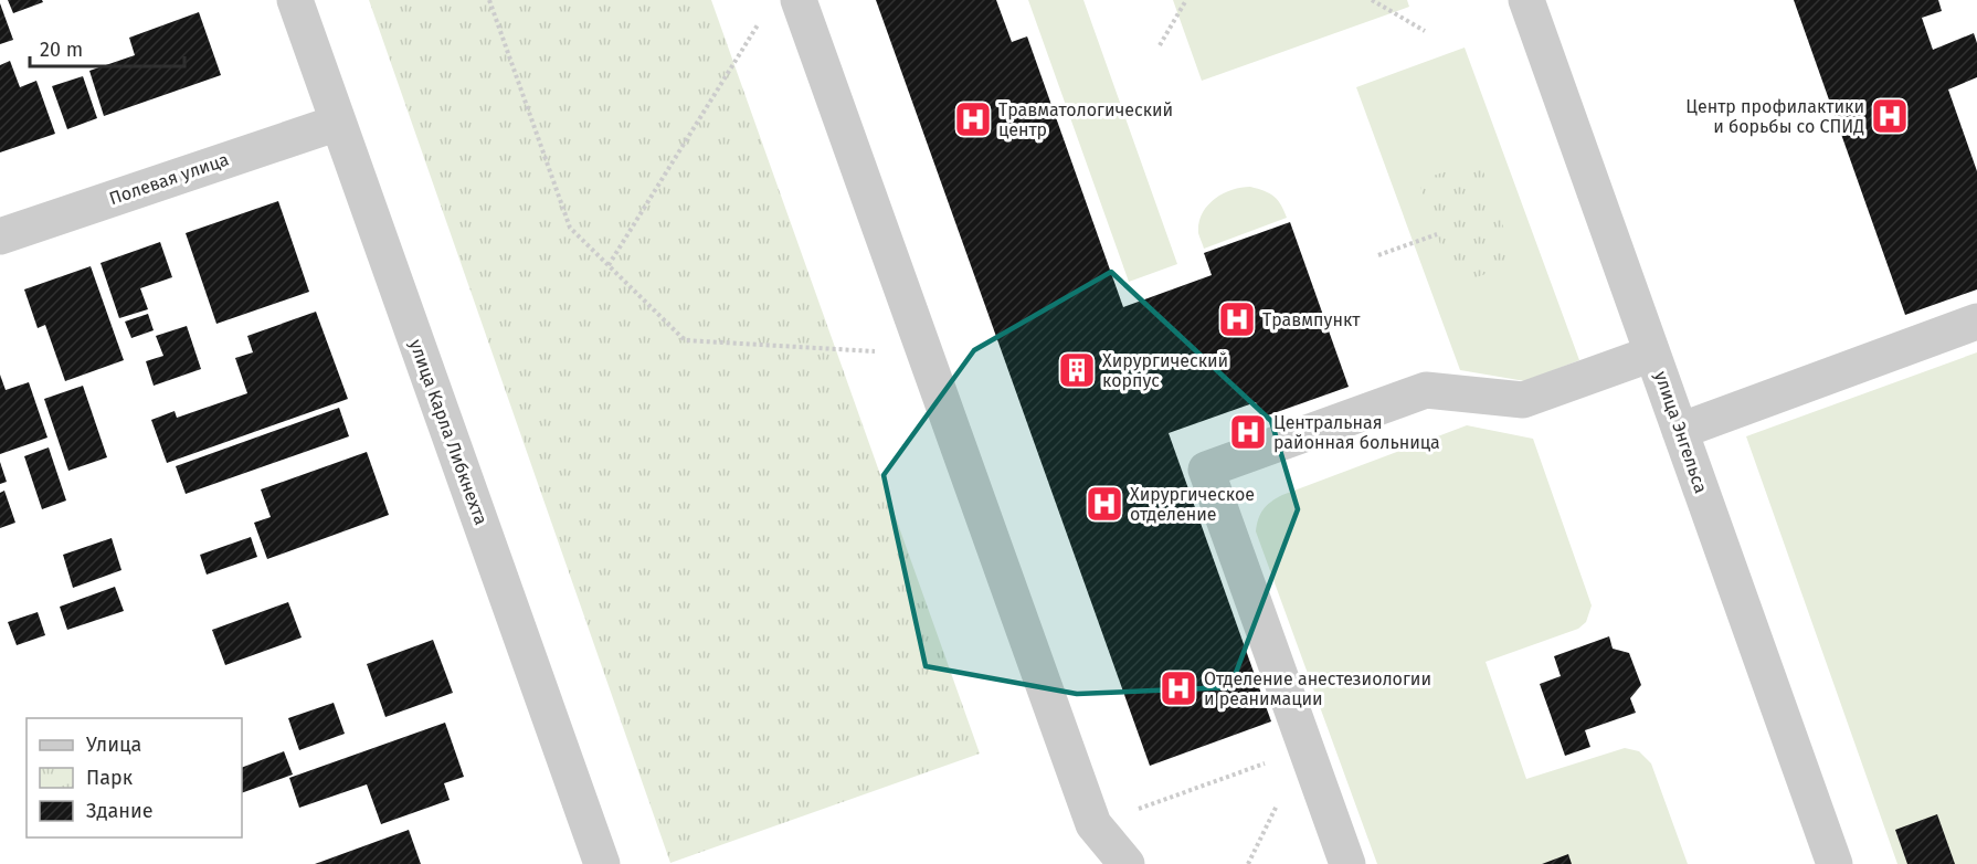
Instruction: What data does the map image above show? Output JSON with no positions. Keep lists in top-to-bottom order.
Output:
{
  "streets": {
    "street": ["Полевая улица", "улица Карла Либкнехта", "улица Энгельса"]
  },
  "crossings": [
    ["Полевая улица", "улица Карла Либкнехта"]
  ],
  "places": {
    "hospital": [
      "Центр профилактики и борьбы со СПИД",
      "Травматологический центр",
      "Травмпункт",
      "Центральная районная больница",
      "Хирургическое отделение",
      "Отделение анестезиологии и реанимации"
    ],
    "building": ["Хирургический корпус"]
  },
  "legend": ["Улица", "Парк", "Здание"],
  "scale_bar": "20 m"
}
